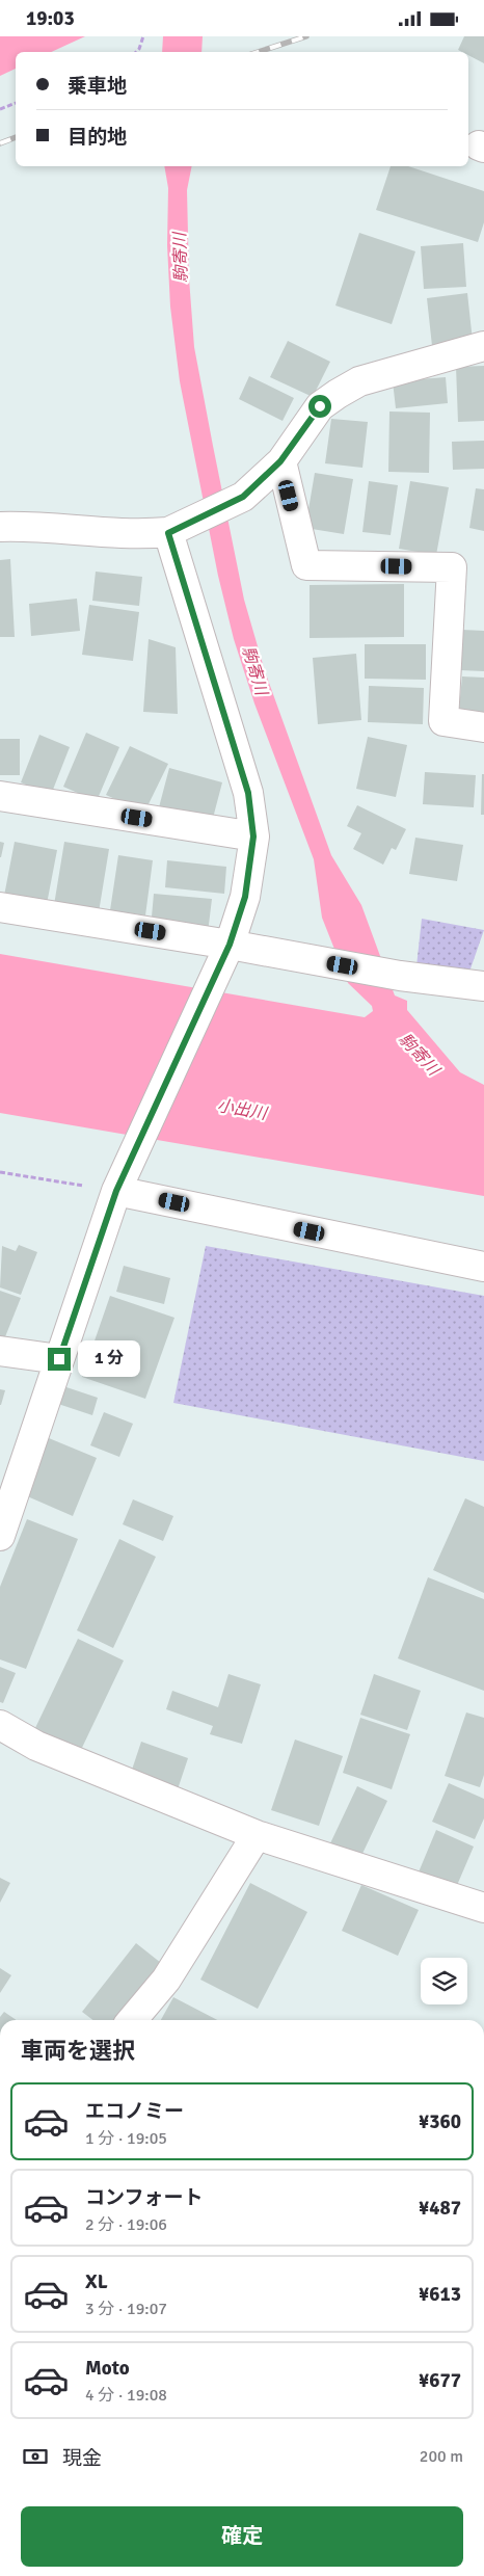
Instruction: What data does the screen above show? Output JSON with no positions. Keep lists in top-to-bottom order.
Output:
{
  "water": ["駒寄川", "小出川"],
  "page": {
    "status": "19:03",
    "banner": ["乗車地", "目的地"],
    "bubble": "1 分",
    "heading": "車両を選択",
    "list": [
      {
        "name": "エコノミー",
        "note": "1 分 · 19:05",
        "value": "¥360"
      },
      {
        "name": "コンフォート",
        "note": "2 分 · 19:06",
        "value": "¥487"
      },
      {
        "name": "XL",
        "note": "3 分 · 19:07",
        "value": "¥613"
      },
      {
        "name": "Moto",
        "note": "4 分 · 19:08",
        "value": "¥677"
      }
    ],
    "pay": ["現金", "200 m"],
    "buttons": "確定"
  }
}
